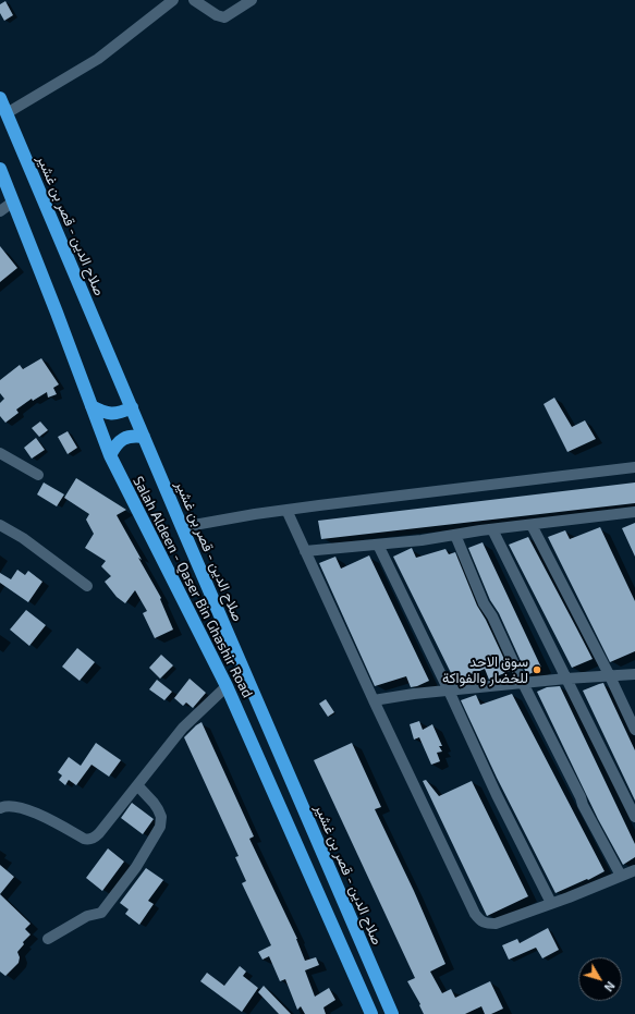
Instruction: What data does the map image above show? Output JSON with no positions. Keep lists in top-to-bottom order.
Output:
{
  "streets": {
    "highway": ["صلاح الدين - قصر بن غشير", "Salah Aldeen - Qaser Bin Ghashir Road"]
  },
  "places": ["سوق الاحد للخضار والفواكة"],
  "north": "bottom right"
}
